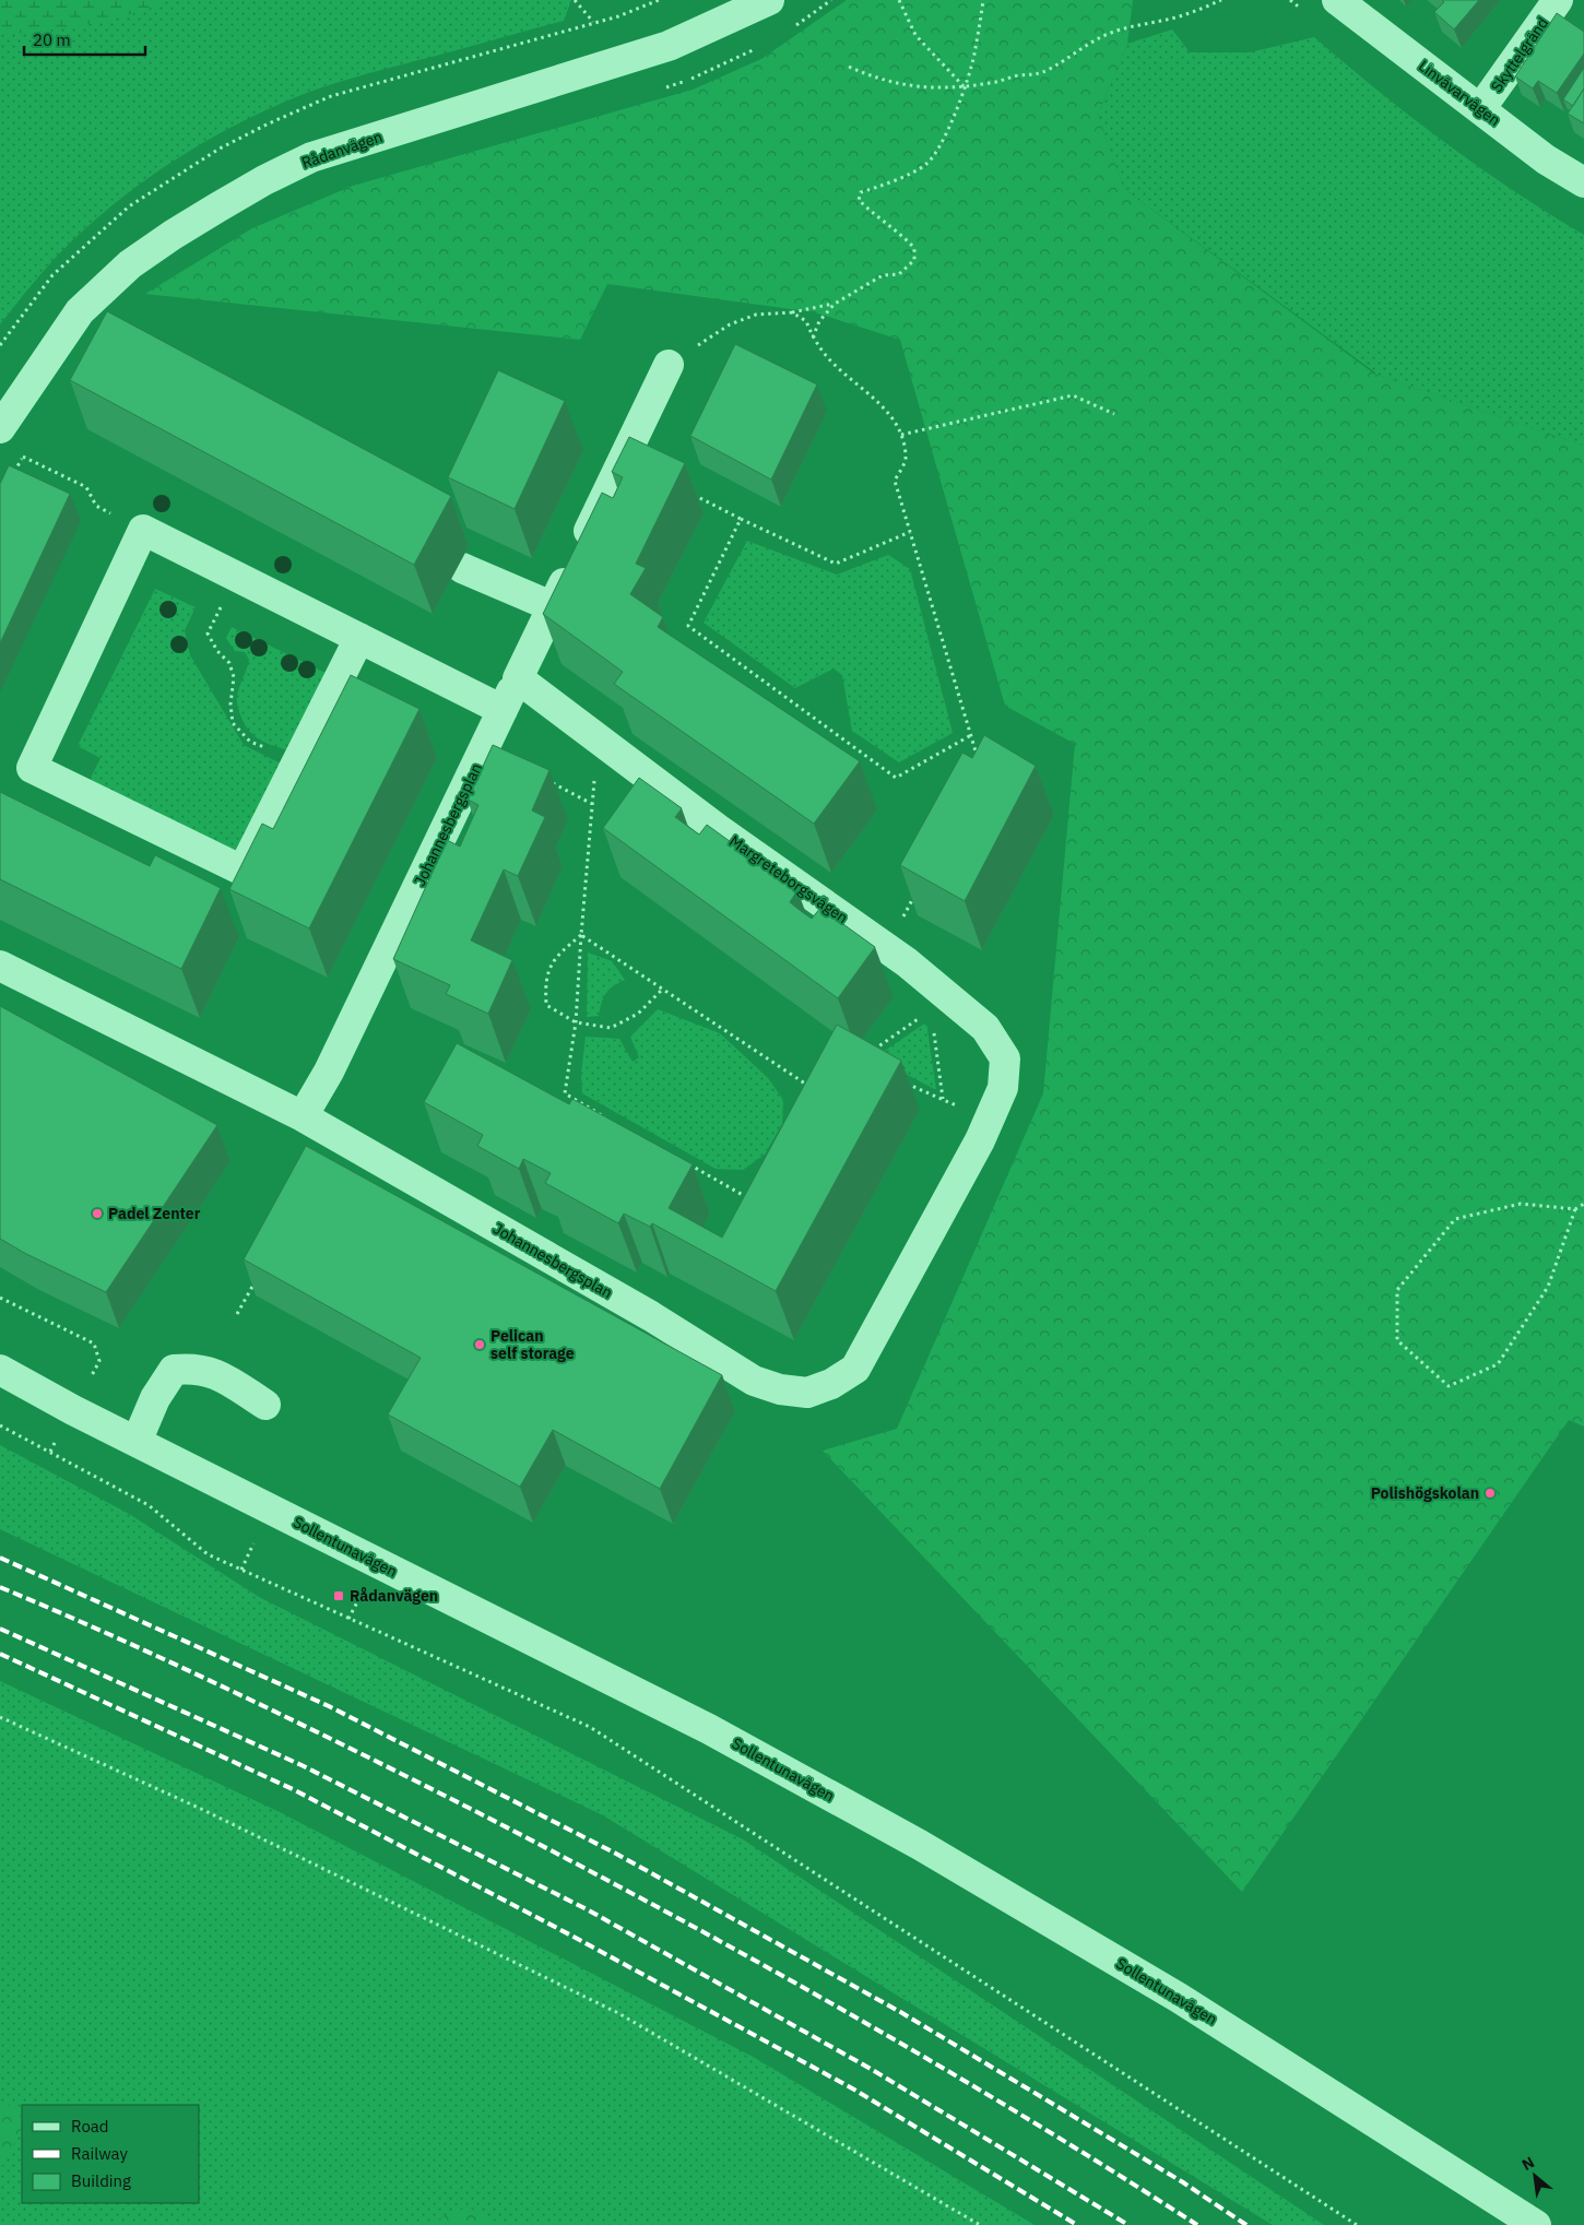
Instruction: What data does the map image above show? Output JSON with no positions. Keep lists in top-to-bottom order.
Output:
{
  "streets": {
    "street": [
      "Skyttelgränd",
      "Linvävarvägen",
      "Rådanvägen",
      "Johannesbergsplan",
      "Margreteborgsvägen",
      "Sollentunavägen"
    ]
  },
  "crossings": [
    ["Skyttelgränd", "Linvävarvägen"],
    ["Johannesbergsplan", "Margreteborgsvägen"]
  ],
  "places": {
    "other": ["Padel Zenter", "Pelican self storage", "Polishögskolan"],
    "transit": ["Rådanvägen"]
  },
  "legend": ["Road", "Railway", "Building"],
  "scale_bar": "20 m",
  "north": "top left"
}
